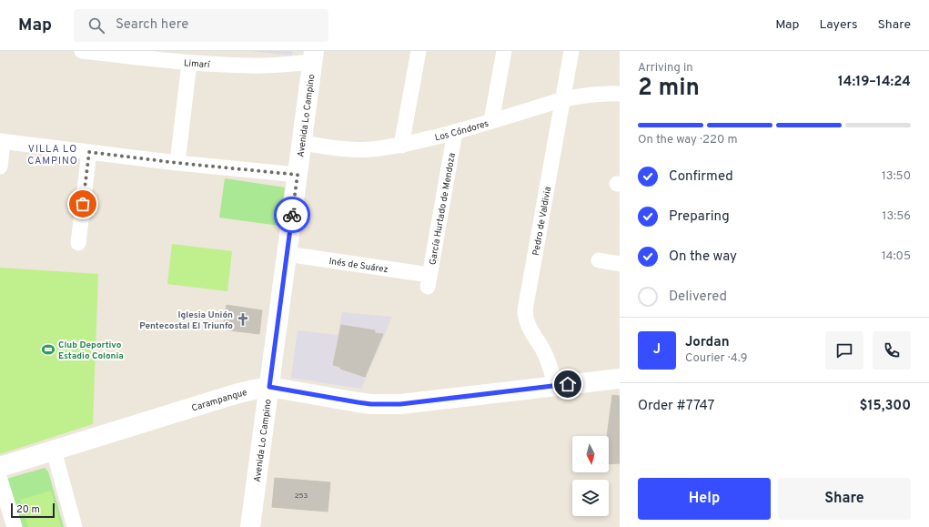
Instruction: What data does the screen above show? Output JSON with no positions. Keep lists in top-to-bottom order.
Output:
{
  "streets": {
    "street": [
      "Limarí",
      "Avenida Lo Campino",
      "Los Cóndores",
      "García Hurtado de Mendoza",
      "Pedro de Valdivia",
      "Inés de Suárez",
      "Carampangue"
    ]
  },
  "crossings": [
    ["Limarí", "Avenida Lo Campino"],
    ["Avenida Lo Campino", "Los Cóndores"],
    ["Avenida Lo Campino", "Inés de Suárez"],
    ["Avenida Lo Campino", "Carampangue"],
    ["Los Cóndores", "García Hurtado de Mendoza"],
    ["Los Cóndores", "Pedro de Valdivia"],
    ["García Hurtado de Mendoza", "Inés de Suárez"],
    ["Pedro de Valdivia", "Carampangue"]
  ],
  "districts": ["VILLA LO CAMPINO"],
  "places": {
    "church": ["Iglesia Unión Pentecostal El Triunfo"],
    "sports": ["Club Deportivo Estadio Colonia"]
  },
  "house_numbers": ["253"],
  "scale_bar": "20 m",
  "north": "bottom",
  "page": {
    "header": "Map",
    "search": "Search here",
    "nav": ["Map", "Layers", "Share"],
    "heading": ["2 min", "Arriving in", "14:19–14:24"],
    "panel": [
      "Jordan",
      "Courier · 4.9",
      "Order #7747",
      "$15,300"
    ],
    "bar": "On the way · 220 m",
    "list": [
      ["Confirmed", "13:50"],
      ["Preparing", "13:56"],
      ["On the way", "14:05"],
      "Delivered"
    ],
    "round": "J",
    "buttons": ["Help", "Share"],
    "scale": "20 m"
  }
}
